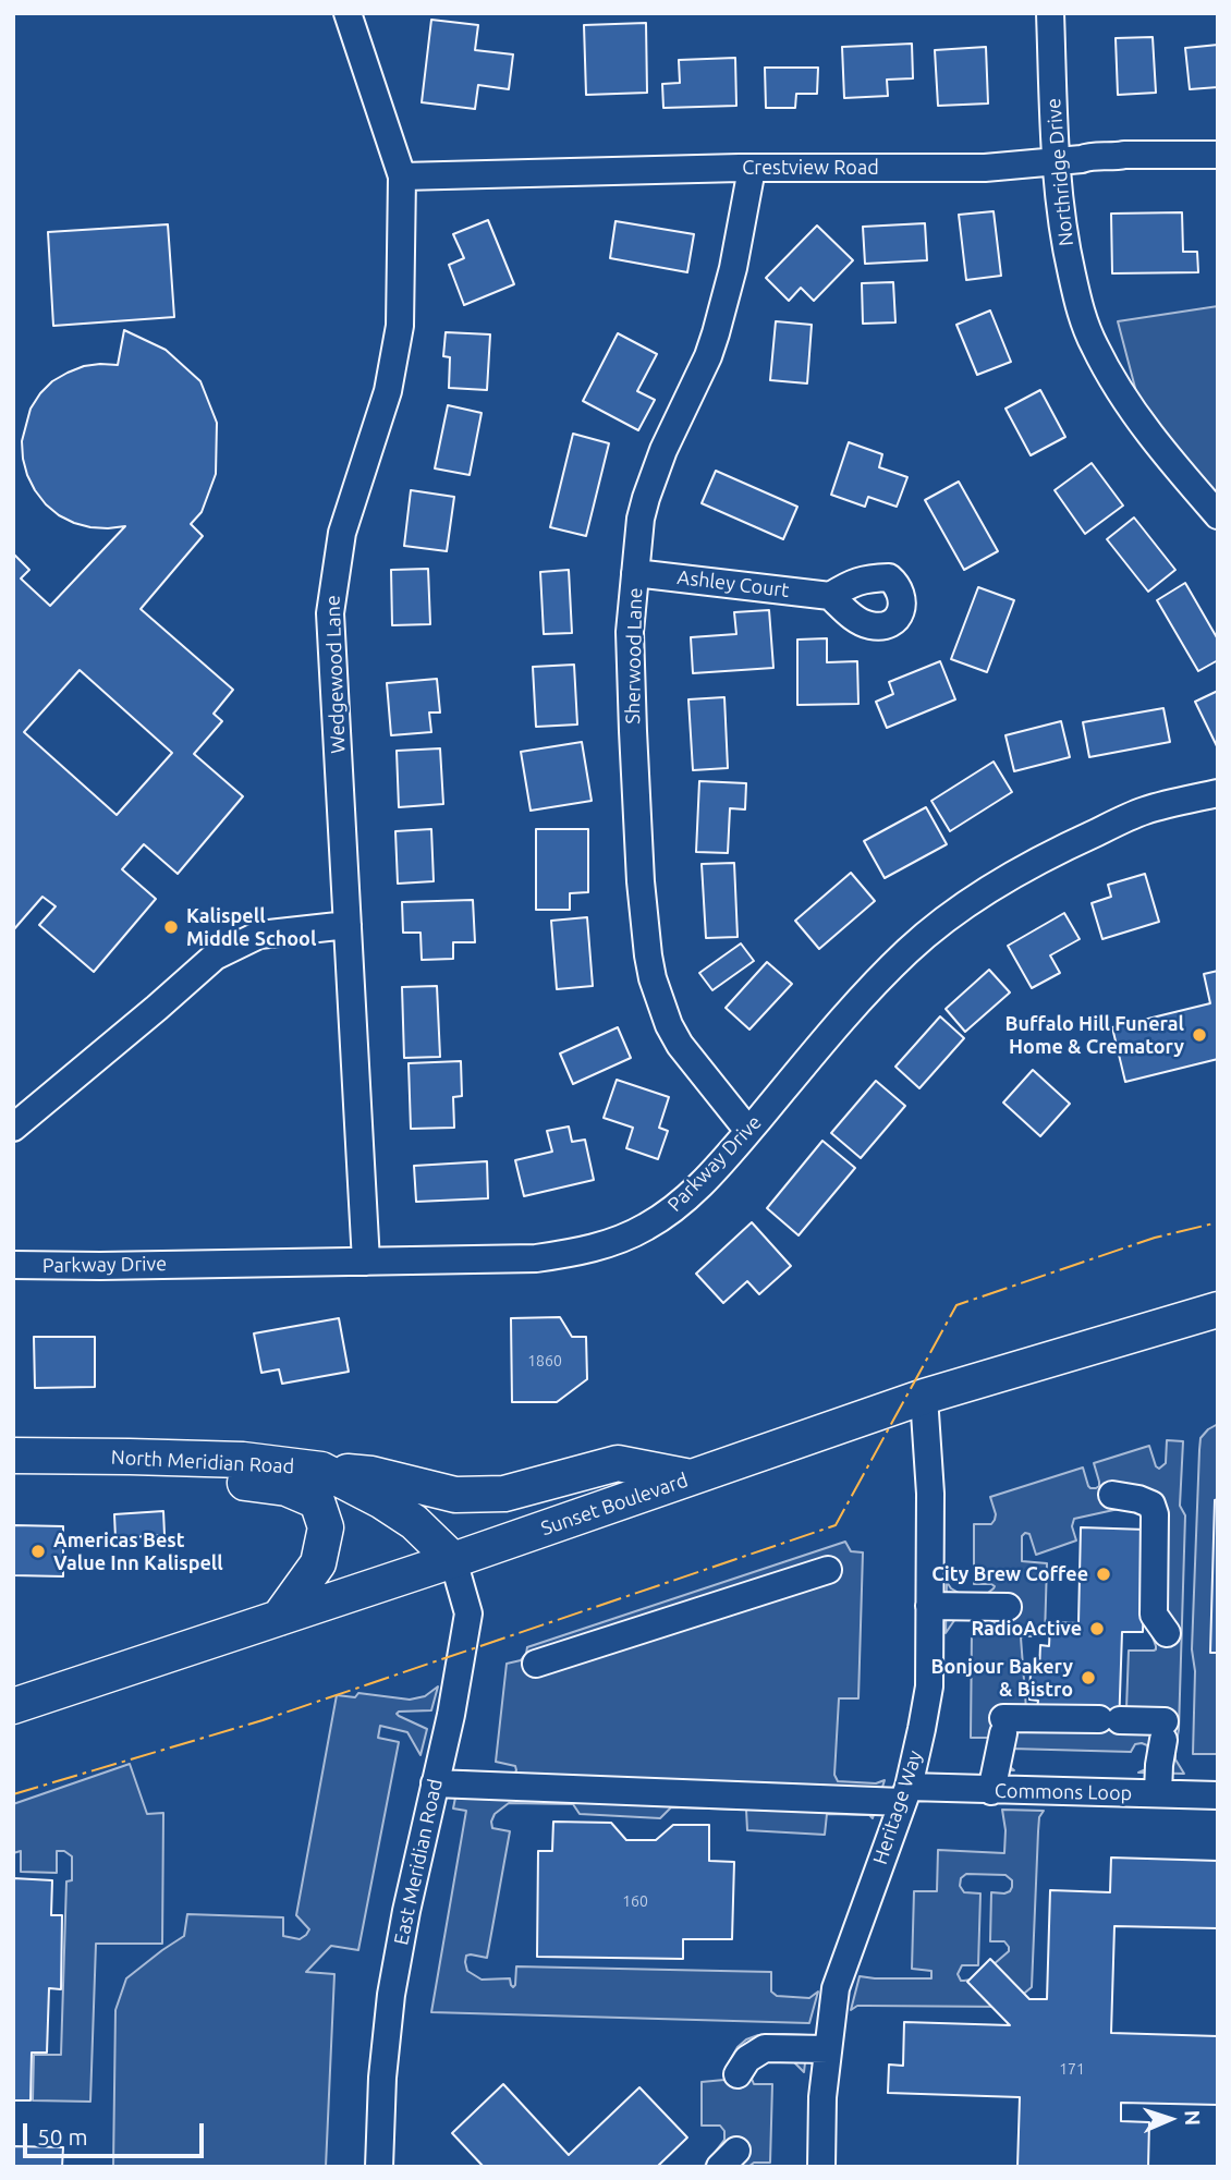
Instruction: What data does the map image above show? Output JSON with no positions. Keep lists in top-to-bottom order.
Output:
{
  "streets": {
    "main road": ["North Meridian Road", "Sunset Boulevard"],
    "street": [
      "Crestview Road",
      "Northridge Drive",
      "Ashley Court",
      "Sherwood Lane",
      "Wedgewood Lane",
      "Parkway Drive",
      "Commons Loop",
      "Heritage Way",
      "East Meridian Road"
    ]
  },
  "crossings": [
    ["Crestview Road", "Northridge Drive"],
    ["Crestview Road", "Sherwood Lane"],
    ["Crestview Road", "Wedgewood Lane"],
    ["Ashley Court", "Sherwood Lane"],
    ["Sherwood Lane", "Parkway Drive"],
    ["Wedgewood Lane", "Parkway Drive"],
    ["North Meridian Road", "Sunset Boulevard"],
    ["North Meridian Road", "East Meridian Road"],
    ["Sunset Boulevard", "Heritage Way"],
    ["Sunset Boulevard", "East Meridian Road"],
    ["Commons Loop", "Heritage Way"],
    ["Commons Loop", "East Meridian Road"]
  ],
  "places": [
    "Kalispell Middle School",
    "Buffalo Hill Funeral Home & Crematory",
    "Americas Best Value Inn Kalispell",
    "City Brew Coffee",
    "RadioActive",
    "Bonjour Bakery & Bistro"
  ],
  "house_numbers": ["1860", "160", "171"],
  "scale_bar": "50 m",
  "north": "right"
}
